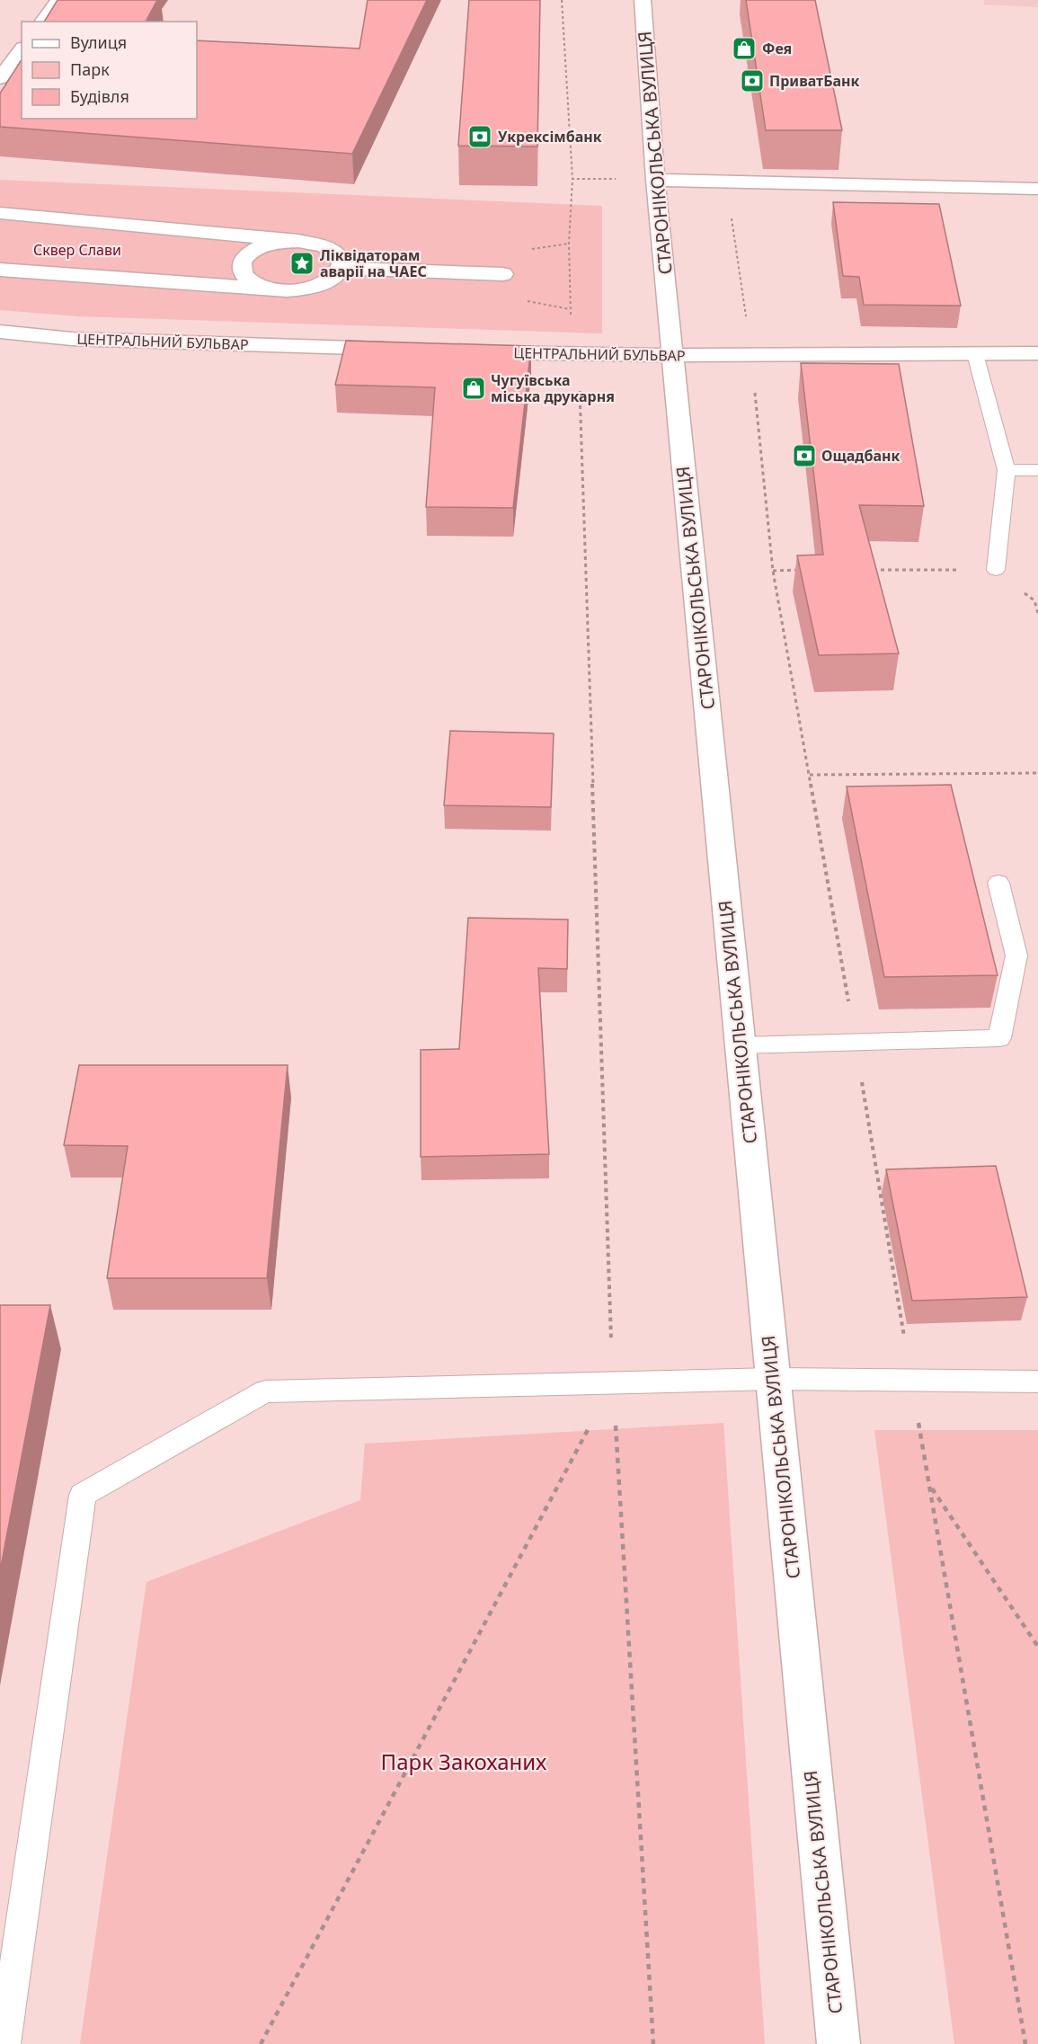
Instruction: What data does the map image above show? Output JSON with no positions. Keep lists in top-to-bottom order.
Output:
{
  "streets": {
    "street": ["СТАРОНІКОЛЬСЬКА ВУЛИЦЯ", "ЦЕНТРАЛЬНИЙ БУЛЬВАР"]
  },
  "crossings": [
    ["СТАРОНІКОЛЬСЬКА ВУЛИЦЯ", "ЦЕНТРАЛЬНИЙ БУЛЬВАР"]
  ],
  "parks": ["Сквер Слави", "Парк Закоханих"],
  "places": {
    "shop": ["Фея", "Чугуївська міська друкарня"],
    "bank": ["ПриватБанк", "Укрексімбанк", "Ощадбанк"],
    "place": ["Ліквідаторам аварії на ЧАЕС"]
  },
  "legend": ["Вулиця", "Парк", "Будівля"]
}
